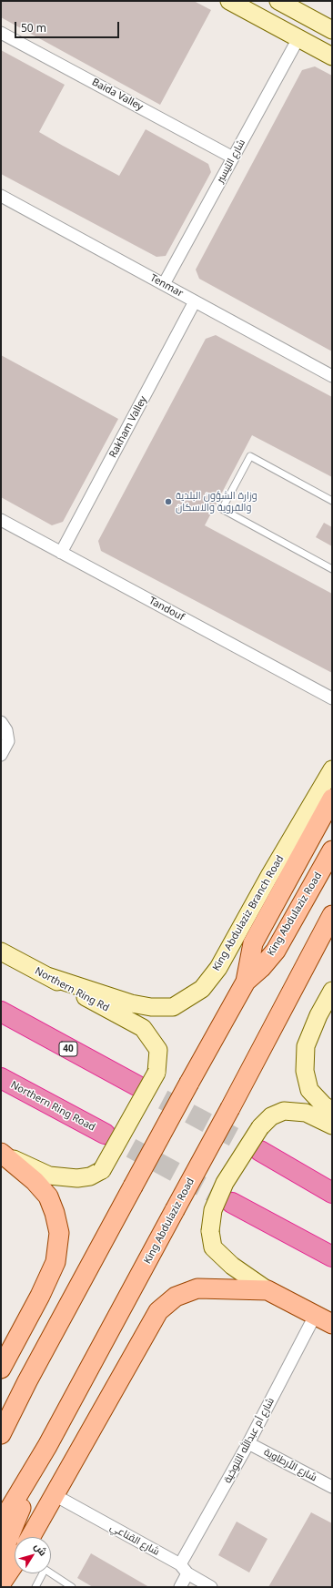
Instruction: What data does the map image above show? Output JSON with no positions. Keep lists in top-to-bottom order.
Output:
{
  "streets": {
    "highway": ["40", "Northern Ring Road"],
    "main road": ["King Abdulaziz Road"],
    "street": [
      "Baida Valley",
      "شارع التيسير",
      "Tenmar",
      "Rakham Valley",
      "Tandouf",
      "King Abdulaziz Branch Road",
      "Northern Ring Rd",
      "شارع أم عبدالله التنوخية",
      "شارع الأرطاوية",
      "شارع القناعي"
    ]
  },
  "crossings": [
    ["Baida Valley", "شارع التيسير"],
    ["شارع التيسير", "Tenmar"],
    ["Tenmar", "Rakham Valley"],
    ["Rakham Valley", "Tandouf"],
    ["King Abdulaziz Branch Road", "Northern Ring Rd"],
    ["شارع أم عبدالله التنوخية", "شارع الأرطاوية"],
    ["شارع أم عبدالله التنوخية", "شارع القناعي"]
  ],
  "places": ["وزارة الشؤون البلدية والقروية والاسكان"],
  "scale_bar": "50 m",
  "north": "top right"
}
